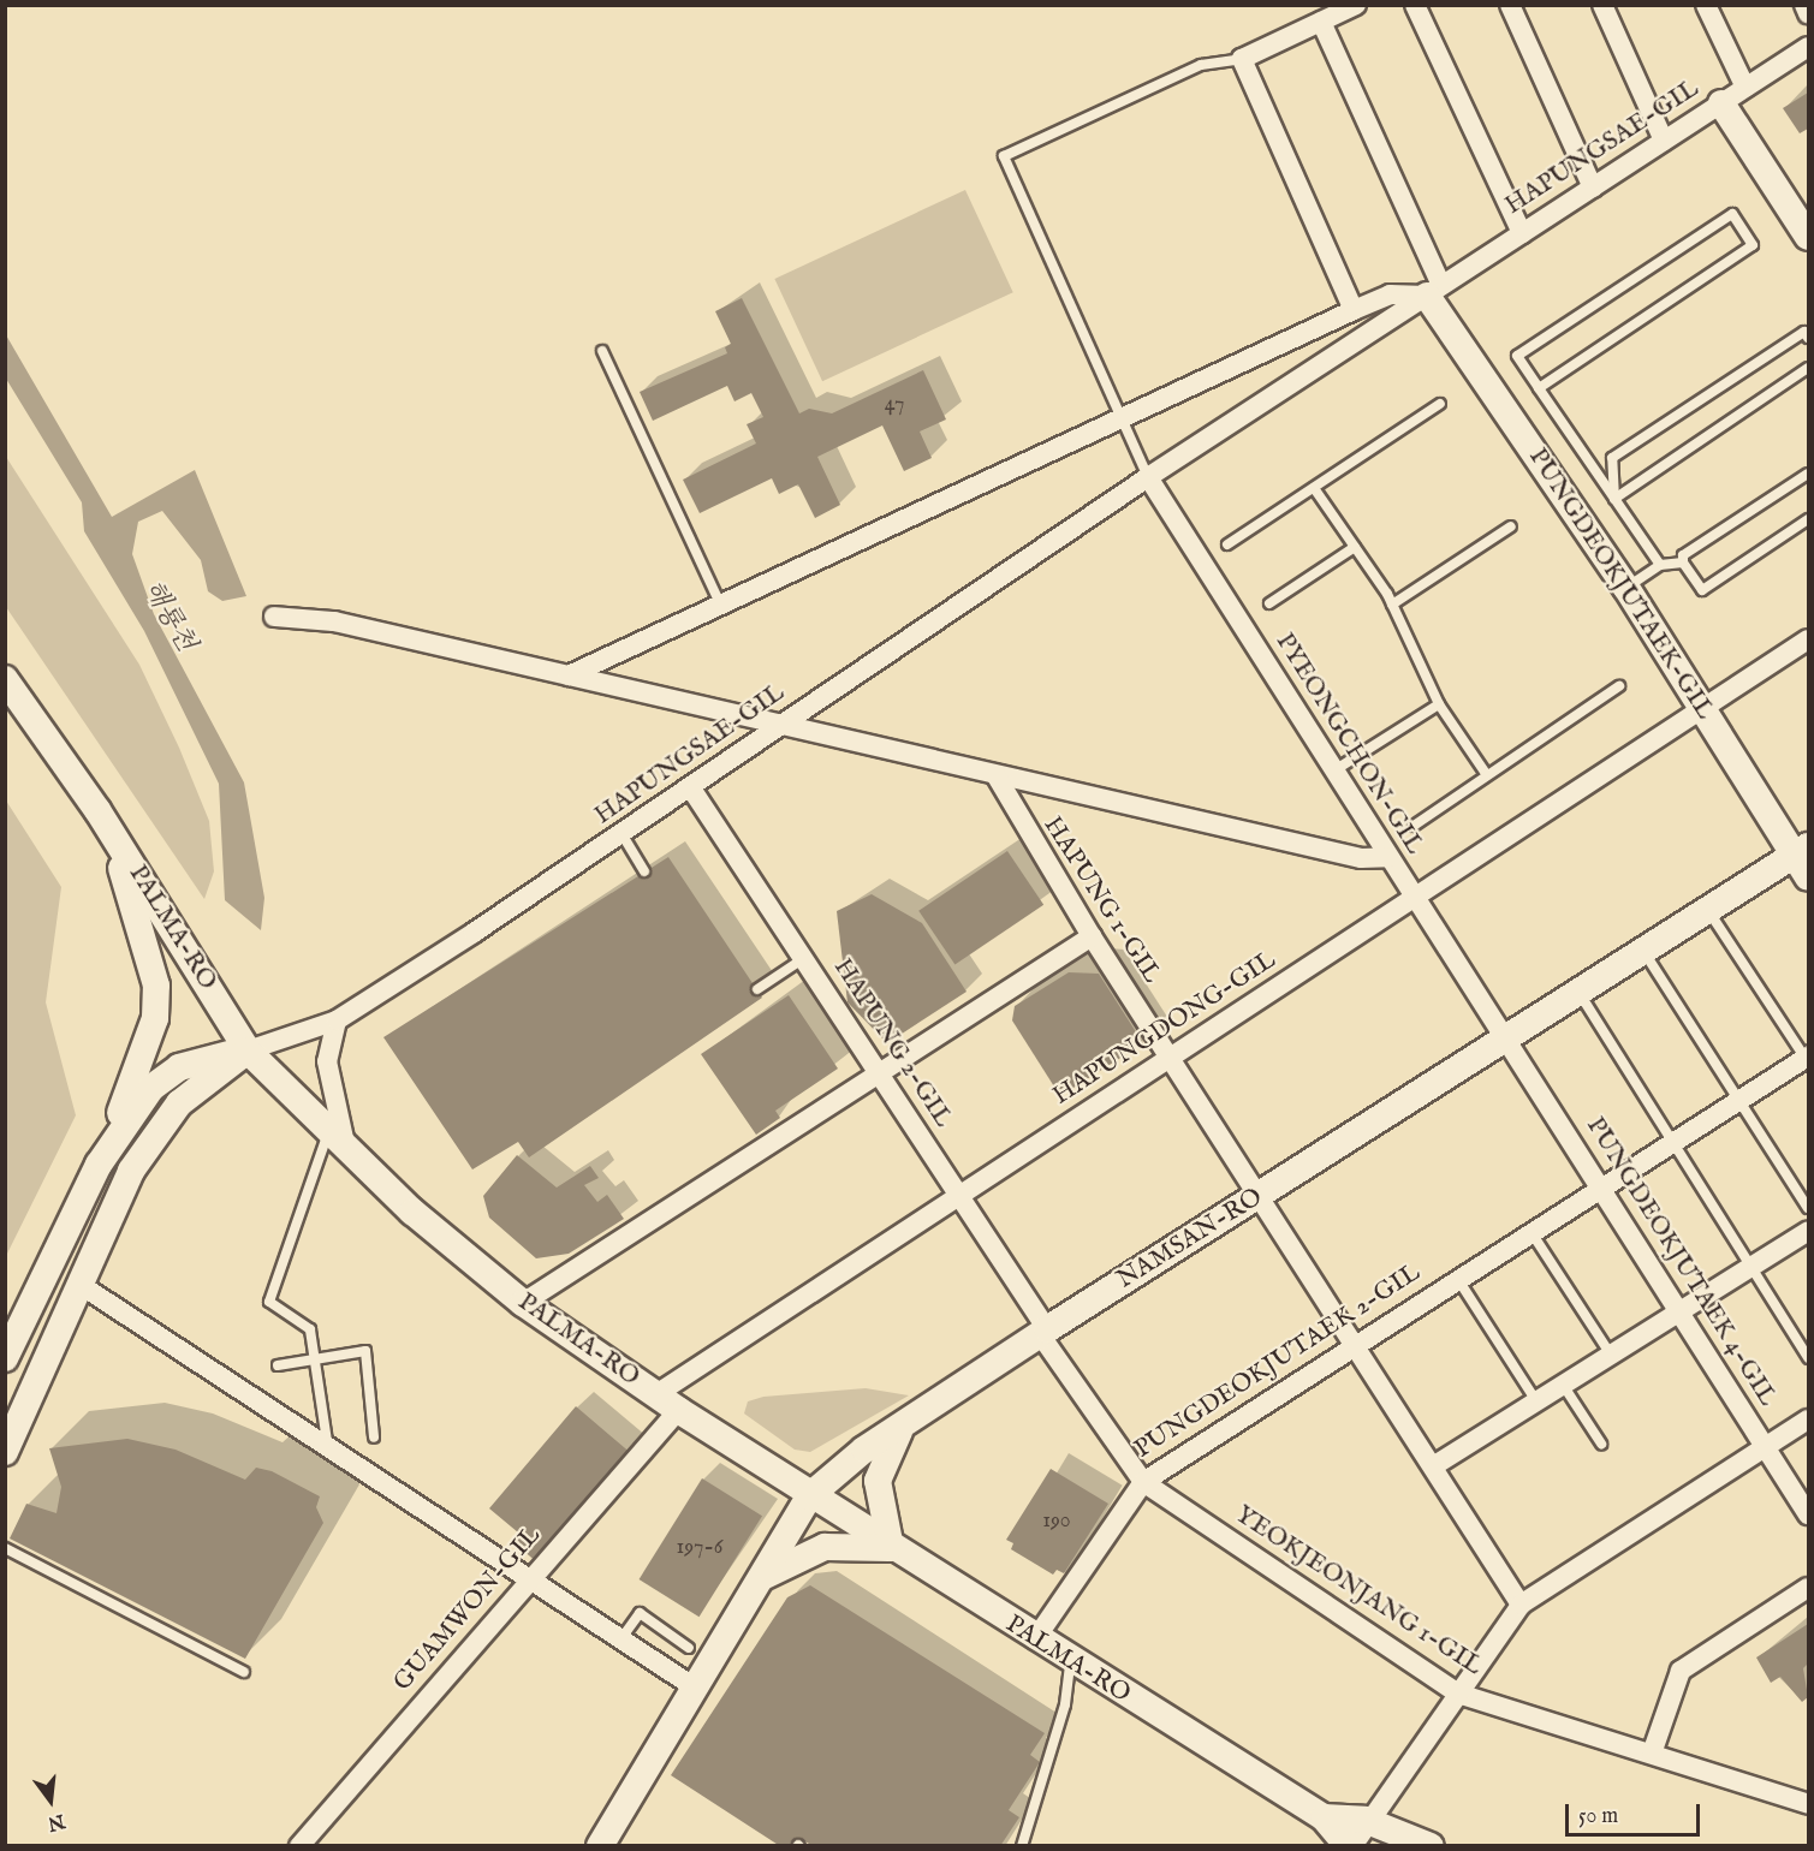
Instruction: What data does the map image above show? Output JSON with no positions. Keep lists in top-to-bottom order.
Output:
{
  "streets": {
    "main road": ["PUNGDEOKJUTAEK-GIL", "PALMA-RO", "NAMSAN-RO"],
    "street": [
      "HAPUNGSAE-GIL",
      "PYEONGCHON-GIL",
      "HAPUNG 1-GIL",
      "HAPUNGDONG-GIL",
      "HAPUNG 2-GIL",
      "PUNGDEOKJUTAEK 4-GIL",
      "PUNGDEOKJUTAEK 2-GIL",
      "YEOKJEONJANG 1-GIL",
      "GUAMWON-GIL"
    ]
  },
  "crossings": [
    ["HAPUNGSAE-GIL", "PUNGDEOKJUTAEK-GIL"],
    ["HAPUNGSAE-GIL", "PYEONGCHON-GIL"],
    ["HAPUNGSAE-GIL", "PALMA-RO"],
    ["HAPUNGSAE-GIL", "HAPUNG 2-GIL"],
    ["PUNGDEOKJUTAEK-GIL", "HAPUNGDONG-GIL"],
    ["PUNGDEOKJUTAEK-GIL", "NAMSAN-RO"],
    ["PYEONGCHON-GIL", "HAPUNGDONG-GIL"],
    ["PYEONGCHON-GIL", "NAMSAN-RO"],
    ["PYEONGCHON-GIL", "PUNGDEOKJUTAEK 4-GIL"],
    ["HAPUNG 1-GIL", "HAPUNGDONG-GIL"],
    ["HAPUNG 1-GIL", "NAMSAN-RO"],
    ["HAPUNG 1-GIL", "PUNGDEOKJUTAEK 2-GIL"],
    ["PALMA-RO", "HAPUNGDONG-GIL"],
    ["PALMA-RO", "NAMSAN-RO"],
    ["PALMA-RO", "PUNGDEOKJUTAEK 2-GIL"],
    ["PALMA-RO", "GUAMWON-GIL"],
    ["HAPUNGDONG-GIL", "HAPUNG 2-GIL"],
    ["HAPUNG 2-GIL", "NAMSAN-RO"],
    ["HAPUNG 2-GIL", "YEOKJEONJANG 1-GIL"],
    ["NAMSAN-RO", "PUNGDEOKJUTAEK 4-GIL"],
    ["NAMSAN-RO", "YEOKJEONJANG 1-GIL"],
    ["PUNGDEOKJUTAEK 4-GIL", "PUNGDEOKJUTAEK 2-GIL"],
    ["PUNGDEOKJUTAEK 2-GIL", "YEOKJEONJANG 1-GIL"]
  ],
  "water": ["해룡천"],
  "house_numbers": ["47", "190", "197-6"],
  "scale_bar": "50 m",
  "north": "bottom"
}
